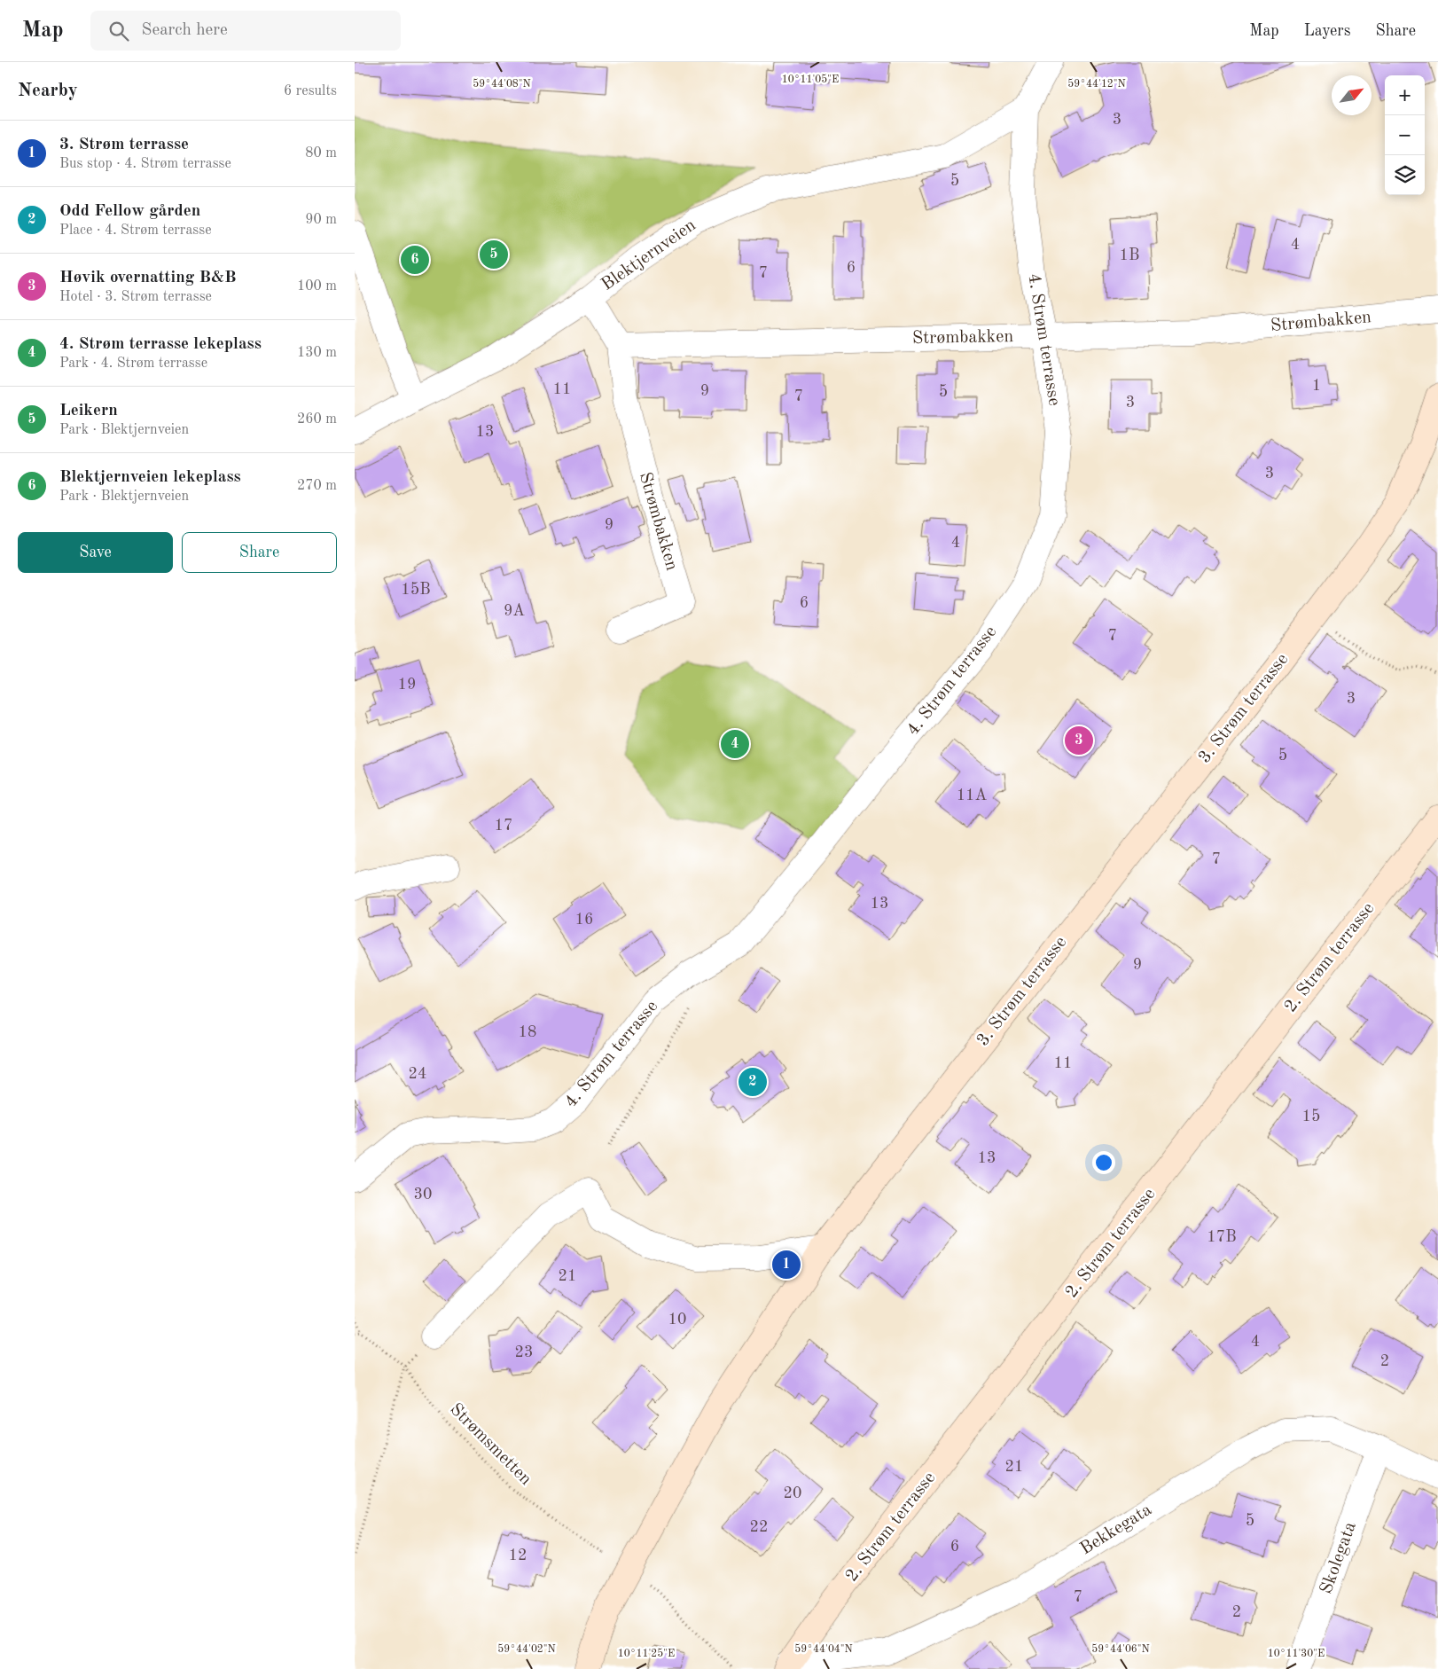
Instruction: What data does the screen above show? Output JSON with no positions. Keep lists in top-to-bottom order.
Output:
{
  "streets": {
    "main road": ["3. Strøm terrasse", "2. Strøm terrasse"],
    "street": [
      "Blektjernveien",
      "Strømbakken",
      "4. Strøm terrasse",
      "Bekkegata",
      "Skolegata"
    ],
    "path": ["Strømsmetten"]
  },
  "crossings": [
    ["Blektjernveien", "Strømbakken"],
    ["Blektjernveien", "4. Strøm terrasse"],
    ["Strømbakken", "4. Strøm terrasse"],
    ["3. Strøm terrasse", "Strømsmetten"],
    ["2. Strøm terrasse", "Bekkegata"],
    ["Bekkegata", "Skolegata"]
  ],
  "house_numbers": [
    "3",
    "5",
    "4",
    "1B",
    "6",
    "7",
    "1",
    "11",
    "9",
    "5",
    "7",
    "3",
    "13",
    "3",
    "9",
    "4",
    "15B",
    "6",
    "9A",
    "7",
    "19",
    "3",
    "5",
    "11A",
    "17",
    "7",
    "13",
    "16",
    "9",
    "18",
    "11",
    "24",
    "15",
    "13",
    "30",
    "17B",
    "21",
    "10",
    "4",
    "23",
    "2",
    "21",
    "20",
    "5",
    "22",
    "6",
    "12",
    "7",
    "2"
  ],
  "north": "top right",
  "page": {
    "header": "Map",
    "search": "Search here",
    "nav": ["Map", "Layers", "Share"],
    "heading": ["Nearby", "6 results"],
    "map_buttons": ["+", "−"],
    "list": [
      {
        "mark": "1",
        "name": "3. Strøm terrasse",
        "note": "Bus stop · 4. Strøm terrasse",
        "value": "80 m"
      },
      {
        "mark": "2",
        "name": "Odd Fellow gården",
        "note": "Place · 4. Strøm terrasse",
        "value": "90 m"
      },
      {
        "mark": "3",
        "name": "Høvik overnatting B&B",
        "note": "Hotel · 3. Strøm terrasse",
        "value": "100 m"
      },
      {
        "mark": "4",
        "name": "4. Strøm terrasse lekeplass",
        "note": "Park · 4. Strøm terrasse",
        "value": "130 m"
      },
      {
        "mark": "5",
        "name": "Leikern",
        "note": "Park · Blektjernveien",
        "value": "260 m"
      },
      {
        "mark": "6",
        "name": "Blektjernveien lekeplass",
        "note": "Park · Blektjernveien",
        "value": "270 m"
      }
    ],
    "pins": [
      "5",
      "6",
      "3",
      "4",
      "2",
      "1"
    ],
    "buttons": ["Save", "Share"]
  },
  "coordinates": [
    "10°11'05\"E",
    "59°44'08\"N",
    "59°44'12\"N",
    "59°44'02\"N",
    "59°44'04\"N",
    "59°44'06\"N",
    "10°11'25\"E",
    "10°11'30\"E"
  ]
}
